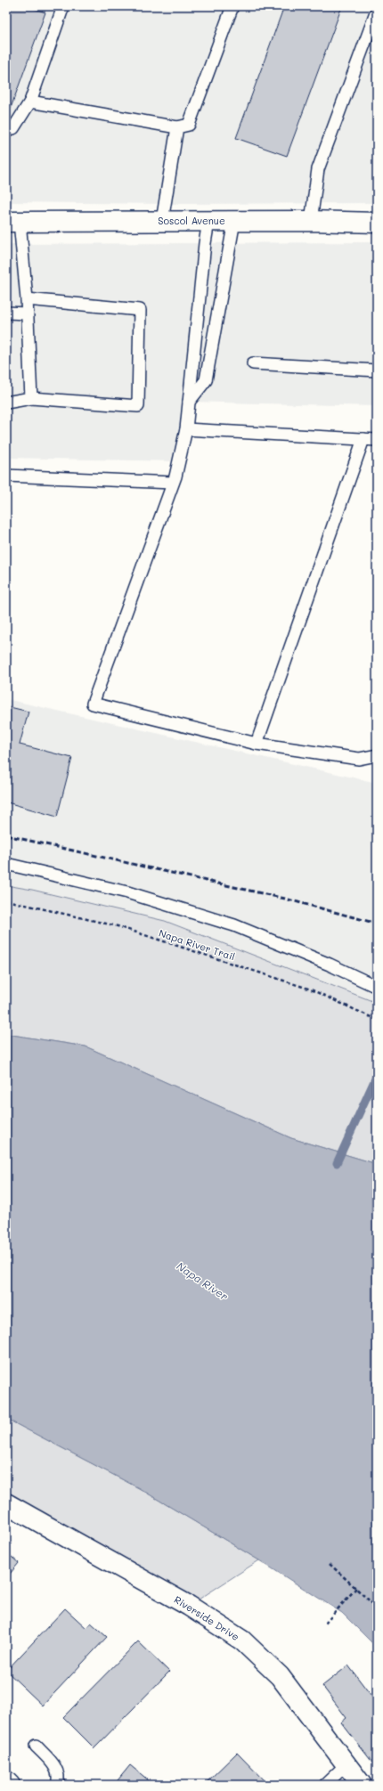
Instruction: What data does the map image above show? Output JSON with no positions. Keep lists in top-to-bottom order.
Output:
{
  "streets": {
    "street": ["Soscol Avenue", "Riverside Drive"],
    "path": ["Napa River Trail"]
  },
  "water": ["Napa River"]
}
